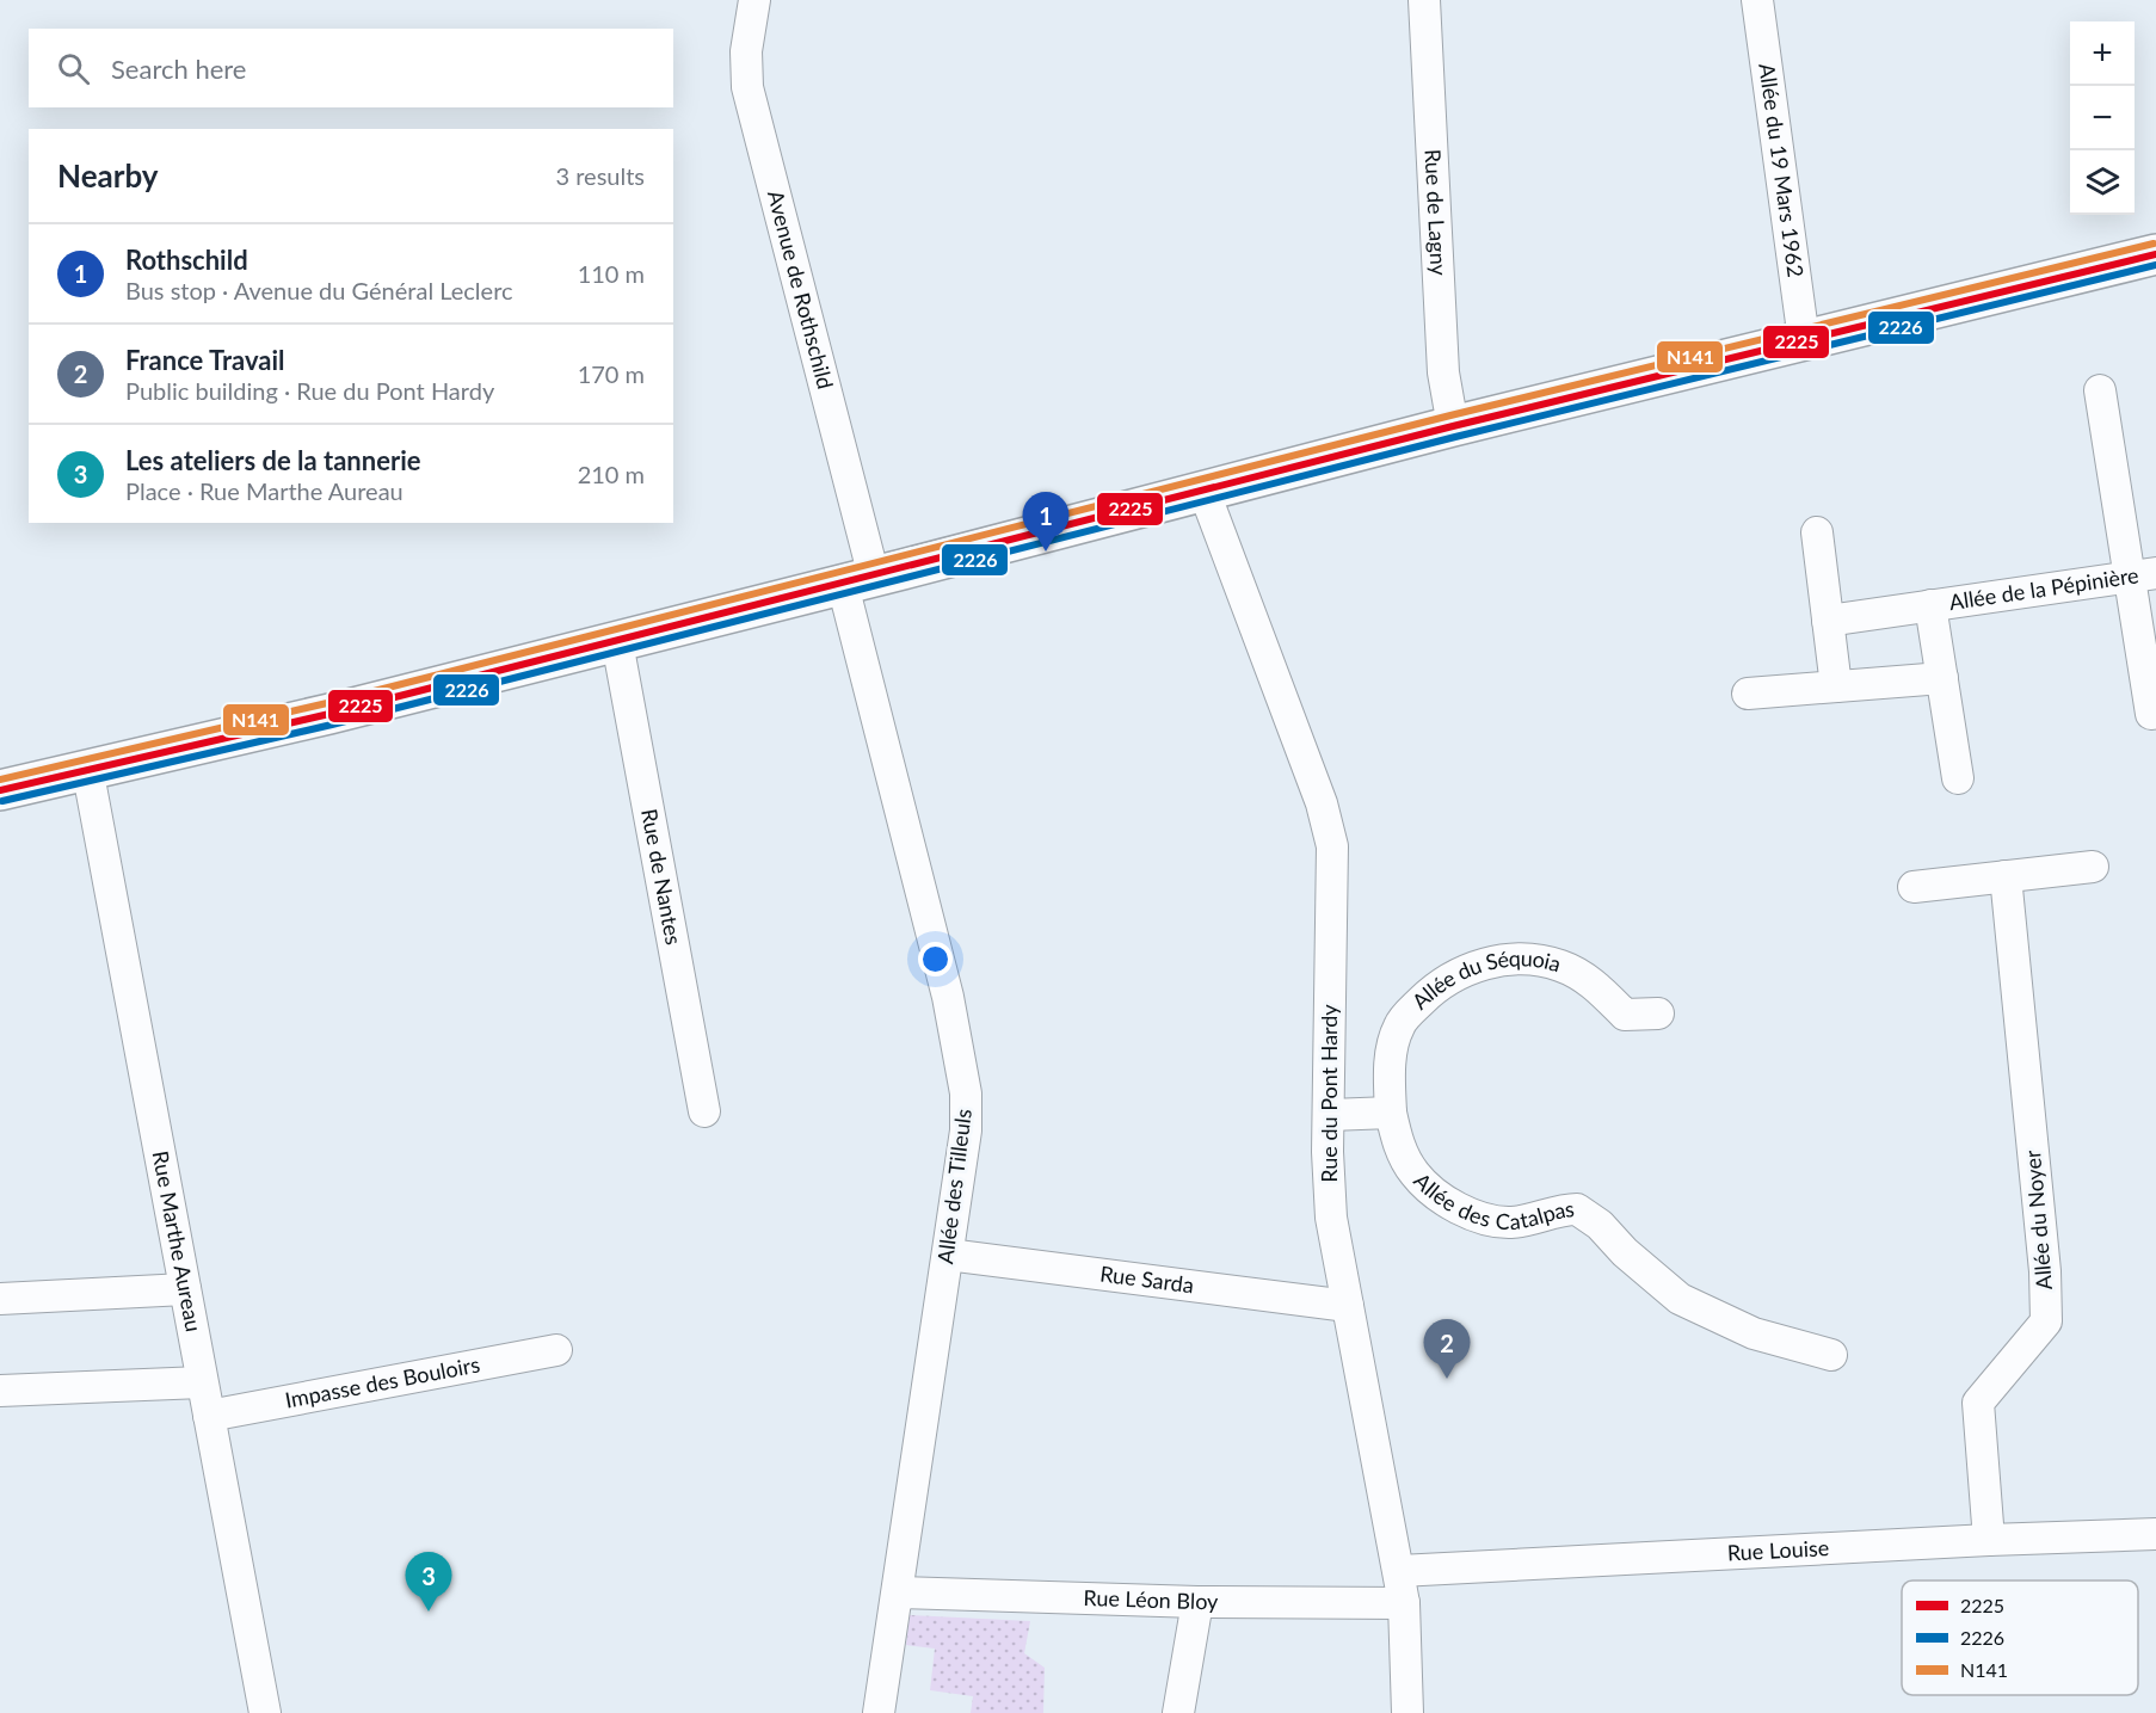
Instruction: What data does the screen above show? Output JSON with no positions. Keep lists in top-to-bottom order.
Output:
{
  "streets": {
    "street": [
      "Allée du 19 Mars 1962",
      "Rue de Lagny",
      "Avenue de Rothschild",
      "Allée de la Pépinière",
      "Rue de Nantes",
      "Allée du Séquoia",
      "Rue du Pont Hardy",
      "Allée des Tilleuls",
      "Allée des Catalpas",
      "Allée du Noyer",
      "Rue Marthe Aureau",
      "Rue Sarda",
      "Impasse des Bouloirs",
      "Rue Louise",
      "Rue Léon Bloy"
    ]
  },
  "crossings": [
    ["Avenue de Rothschild", "Allée des Tilleuls"],
    ["Allée du Séquoia", "Allée des Catalpas"],
    ["Rue du Pont Hardy", "Rue Sarda"],
    ["Rue du Pont Hardy", "Rue Louise"],
    ["Rue du Pont Hardy", "Rue Léon Bloy"],
    ["Allée des Tilleuls", "Rue Sarda"],
    ["Allée des Tilleuls", "Rue Léon Bloy"],
    ["Allée du Noyer", "Rue Louise"],
    ["Rue Marthe Aureau", "Impasse des Bouloirs"]
  ],
  "lines": ["transit line N141", "transit line 2225", "transit line 2226"],
  "legend": ["2225", "2226", "N141"],
  "page": {
    "map_buttons": ["+", "−"],
    "search": "Search here",
    "heading": ["Nearby", "3 results"],
    "list": [
      {
        "mark": "1",
        "name": "Rothschild",
        "note": "Bus stop · Avenue du Général Leclerc",
        "value": "110 m"
      },
      {
        "mark": "2",
        "name": "France Travail",
        "note": "Public building · Rue du Pont Hardy",
        "value": "170 m"
      },
      {
        "mark": "3",
        "name": "Les ateliers de la tannerie",
        "note": "Place · Rue Marthe Aureau",
        "value": "210 m"
      }
    ],
    "pins": ["1", "2", "3"]
  }
}
